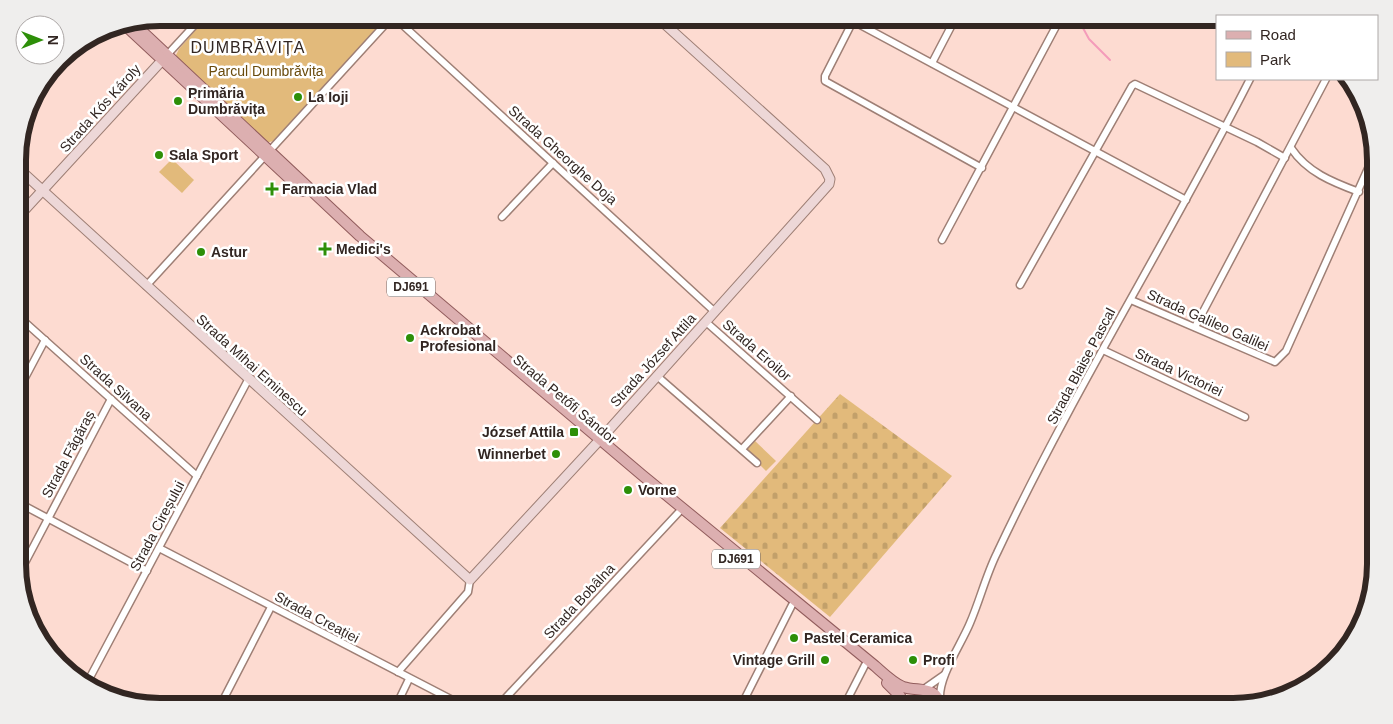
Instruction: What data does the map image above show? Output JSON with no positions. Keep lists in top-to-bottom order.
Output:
{
  "streets": {
    "main road": ["DJ691", "Strada Petőfi Sándor"],
    "street": [
      "Strada Kós Károly",
      "Strada Gheorghe Doja",
      "Strada Galileo Galilei",
      "Strada Eroilor",
      "Strada József Attila",
      "Strada Mihai Eminescu",
      "Strada Blaise Pascal",
      "Strada Victoriei",
      "Strada Silvana",
      "Strada Făgăraș",
      "Strada Cireșului",
      "Strada Bobâlna",
      "Strada Creației"
    ]
  },
  "crossings": [
    ["Strada Kós Károly", "Strada Mihai Eminescu"],
    ["Strada Kós Károly", "Strada Petőfi Sándor"],
    ["Strada Gheorghe Doja", "Strada József Attila"],
    ["DJ691", "Strada Blaise Pascal"],
    ["DJ691", "Strada Petőfi Sándor"],
    ["Strada Galileo Galilei", "Strada Blaise Pascal"],
    ["Strada Eroilor", "Strada József Attila"],
    ["Strada József Attila", "Strada Mihai Eminescu"],
    ["Strada József Attila", "Strada Petőfi Sándor"],
    ["Strada József Attila", "Strada Creației"],
    ["Strada Mihai Eminescu", "Strada Cireșului"],
    ["Strada Blaise Pascal", "Strada Victoriei"],
    ["Strada Blaise Pascal", "Strada Petőfi Sándor"],
    ["Strada Silvana", "Strada Făgăraș"],
    ["Strada Silvana", "Strada Cireșului"],
    ["Strada Petőfi Sándor", "Strada Bobâlna"],
    ["Strada Cireșului", "Strada Creației"]
  ],
  "districts": ["DUMBRĂVIȚA"],
  "parks": ["Parcul Dumbrăvița"],
  "places": {
    "other": [
      "La Ioji",
      "Primăria Dumbrăvița",
      "Sala Sport",
      "Astur",
      "Ackrobat Profesional",
      "Winnerbet",
      "Vorne",
      "Pastel Ceramica",
      "Vintage Grill",
      "Profi"
    ],
    "health": ["Farmacia Vlad", "Medici's"],
    "transit": ["József Attila"]
  },
  "legend": ["Road", "Park"],
  "north": "right"
}
